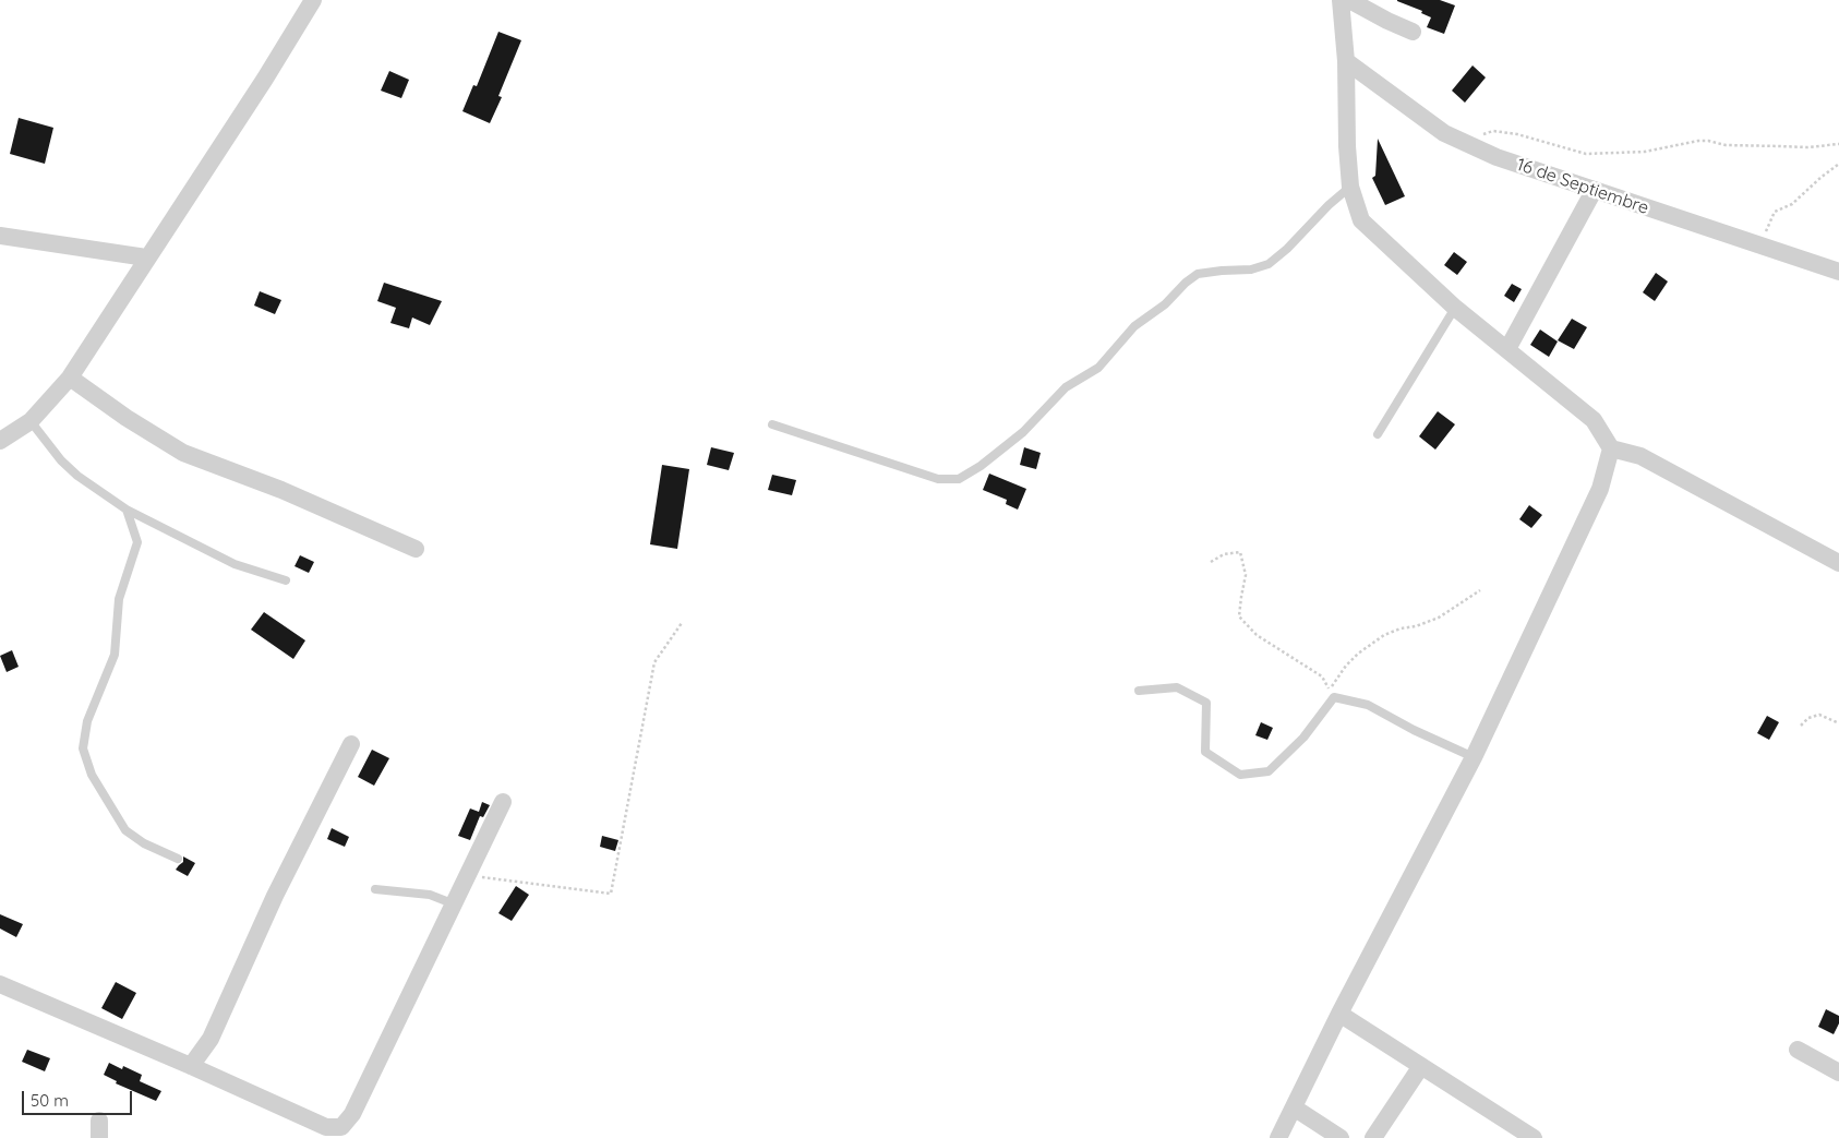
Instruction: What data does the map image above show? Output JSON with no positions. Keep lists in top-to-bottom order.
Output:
{
  "streets": {
    "street": ["16 de Septiembre"]
  },
  "scale_bar": "50 m"
}
